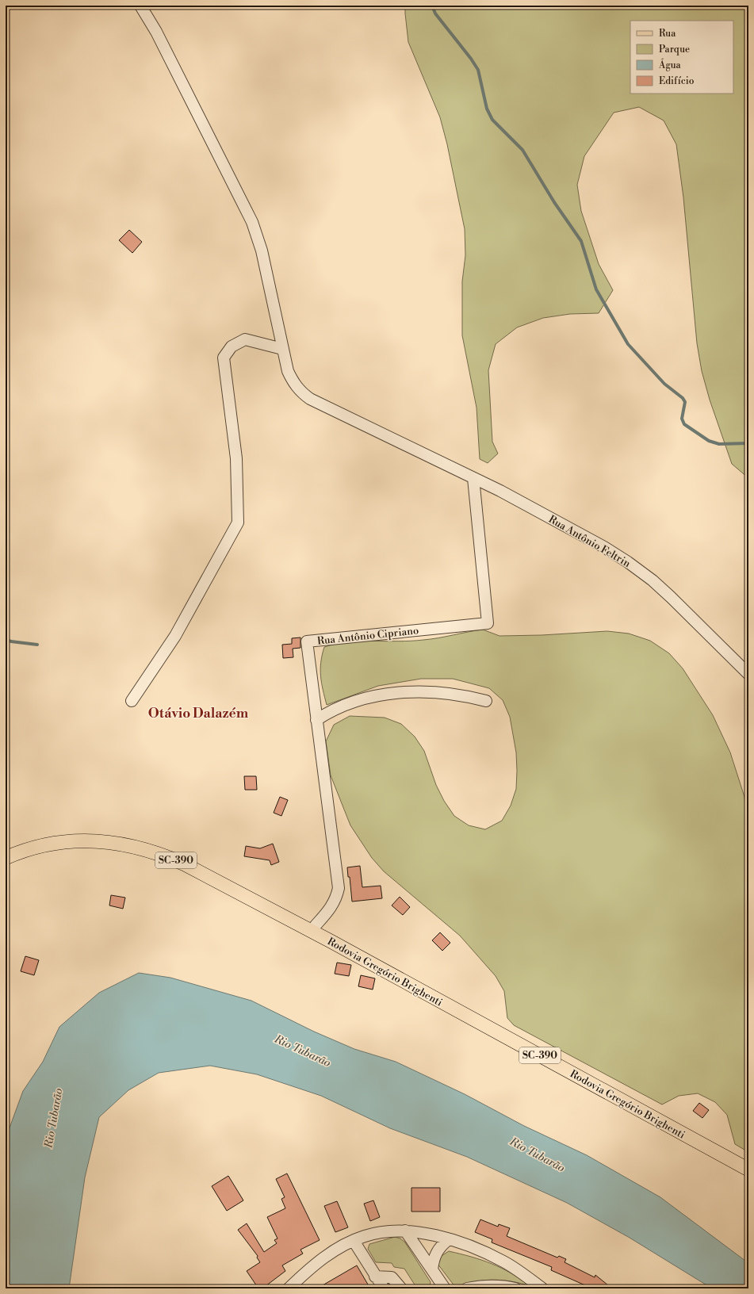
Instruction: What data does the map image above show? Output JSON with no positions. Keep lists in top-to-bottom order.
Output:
{
  "streets": {
    "main road": ["SC-390", "Rodovia Gregório Brighenti"],
    "street": ["Rua Antônio Feltrin", "Rua Antônio Cipriano"]
  },
  "crossings": [
    ["Rua Antônio Feltrin", "Rua Antônio Cipriano"],
    ["Rua Antônio Cipriano", "Rodovia Gregório Brighenti"]
  ],
  "districts": ["Otávio Dalazém"],
  "water": ["Rio Tubarão"],
  "legend": [
    "Rua",
    "Parque",
    "Água",
    "Edifício"
  ]
}
